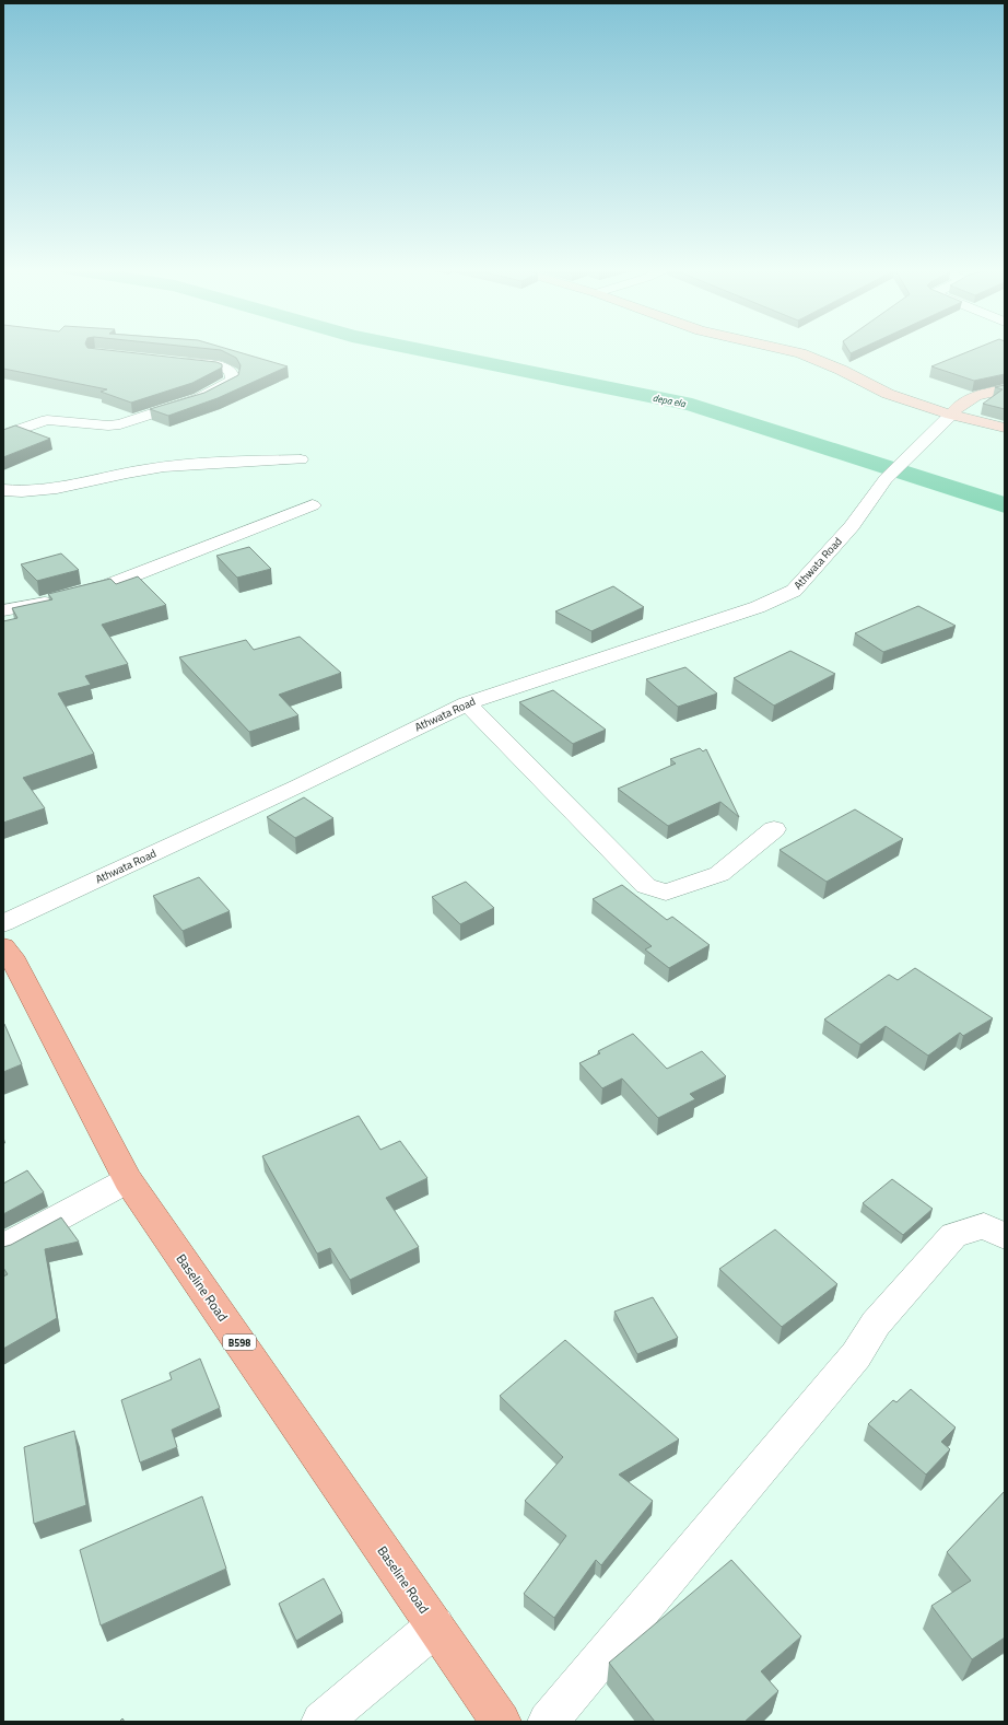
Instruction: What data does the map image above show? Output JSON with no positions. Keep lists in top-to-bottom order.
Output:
{
  "streets": {
    "main road": ["Baseline Road", "B598"],
    "street": ["Athwata Road"]
  },
  "water": ["depa ela"]
}
